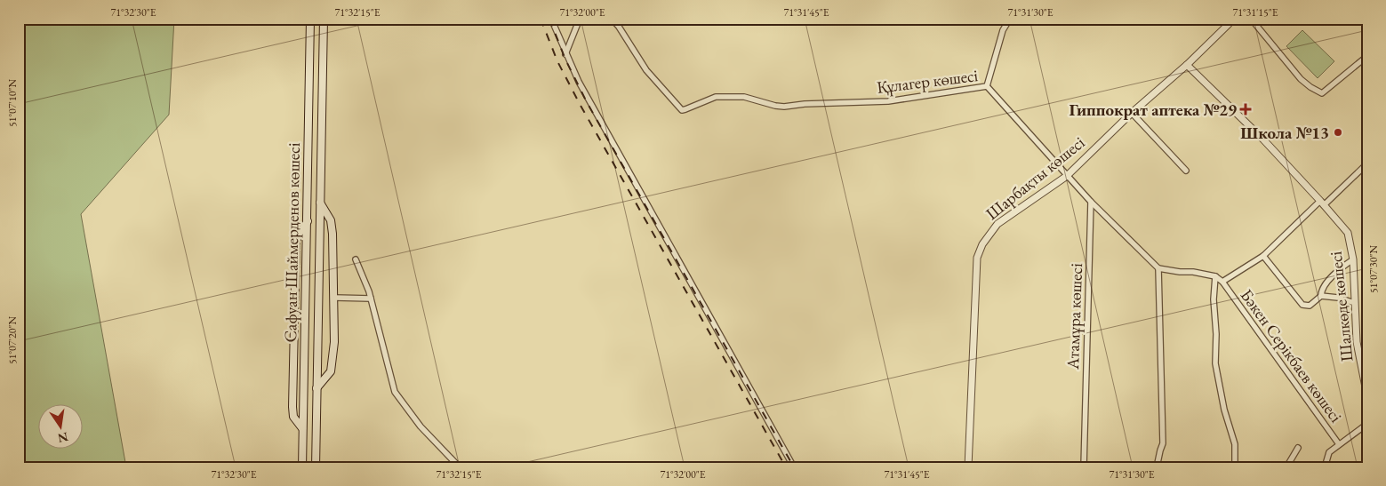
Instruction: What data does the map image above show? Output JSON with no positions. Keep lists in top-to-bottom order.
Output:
{
  "streets": {
    "main road": ["Сафуан Шаймерденов көшесі"],
    "street": [
      "Құлагер көшесі",
      "Шарбақты көшесі",
      "Шалкөде көшесі",
      "Атамұра көшесі",
      "Бәкен Серікбаев көшесі"
    ]
  },
  "crossings": [
    ["Құлагер көшесі", "Шарбақты көшесі"],
    ["Шарбақты көшесі", "Шалкөде көшесі"]
  ],
  "places": {
    "health": ["Гиппократ аптека №29"],
    "other": ["Школа №13"]
  },
  "north": "bottom",
  "coordinates": [
    "71°32'30\"E",
    "71°32'15\"E",
    "71°32'00\"E",
    "71°31'45\"E",
    "71°31'30\"E",
    "71°31'15\"E",
    "51°07'10\"N",
    "51°07'30\"N",
    "51°07'20\"N"
  ]
}
